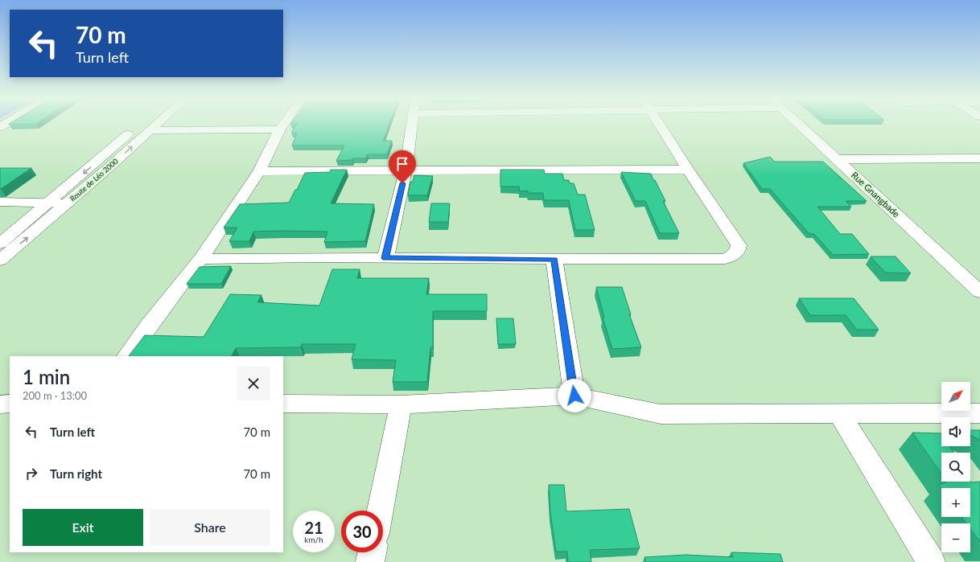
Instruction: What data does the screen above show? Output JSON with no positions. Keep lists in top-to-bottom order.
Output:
{
  "streets": {
    "street": ["Route de Léo 2000", "Rue Gnangbade"]
  },
  "north": "top right",
  "page": {
    "turn": ["70 m", "Turn left"],
    "heading": ["1 min", "200 m · 13:00"],
    "map_buttons": ["+", "−"],
    "list": [
      {
        "name": "Turn left",
        "value": "70 m"
      },
      {
        "name": "Turn right",
        "value": "70 m"
      }
    ],
    "buttons": ["Exit", "Share"],
    "speed": "21 km/h",
    "limit": "30"
  }
}
